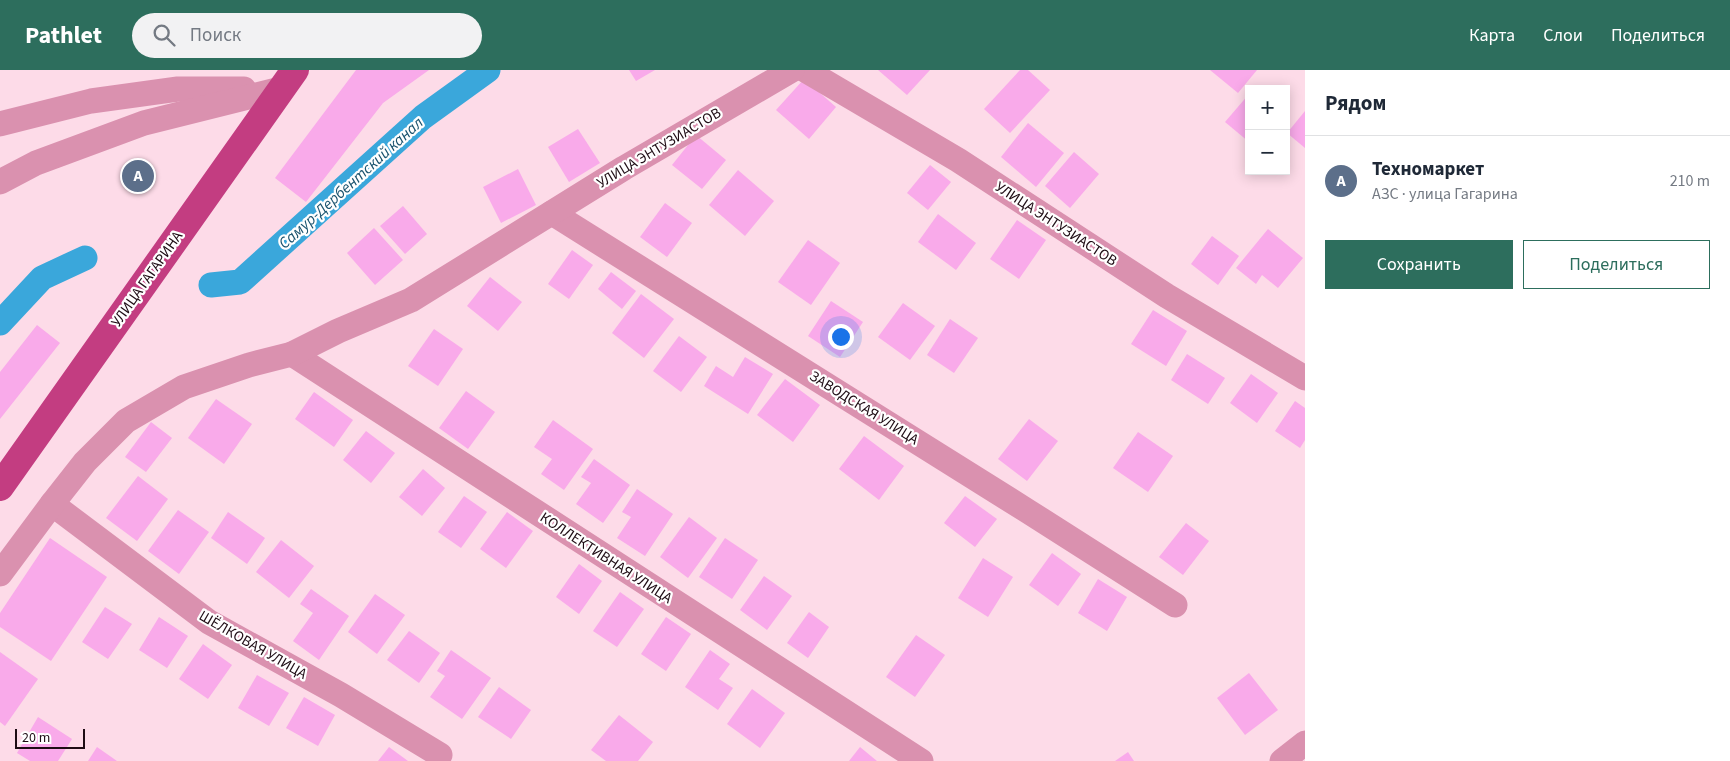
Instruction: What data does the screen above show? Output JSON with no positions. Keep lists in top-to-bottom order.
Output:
{
  "streets": {
    "main road": ["УЛИЦА ГАГАРИНА"],
    "street": [
      "УЛИЦА ЭНТУЗИАСТОВ",
      "ЗАВОДСКАЯ УЛИЦА",
      "КОЛЛЕКТИВНАЯ УЛИЦА",
      "ШЁЛКОВАЯ УЛИЦА"
    ]
  },
  "crossings": [
    ["УЛИЦА ЭНТУЗИАСТОВ", "ЗАВОДСКАЯ УЛИЦА"],
    ["УЛИЦА ЭНТУЗИАСТОВ", "КОЛЛЕКТИВНАЯ УЛИЦА"],
    ["УЛИЦА ЭНТУЗИАСТОВ", "ШЁЛКОВАЯ УЛИЦА"]
  ],
  "water": ["Самур-Дербентский канал"],
  "scale_bar": "20 m",
  "page": {
    "header": "Pathlet",
    "search": "Поиск",
    "nav": ["Карта", "Слои", "Поделиться"],
    "heading": "Рядом",
    "map_buttons": ["+", "−"],
    "list": [
      {
        "mark": "A",
        "name": "Техномаркет",
        "note": "АЗС · улица Гагарина",
        "value": "210 m"
      }
    ],
    "pins": "A",
    "buttons": ["Сохранить", "Поделиться"],
    "scale": "20 m"
  }
}
